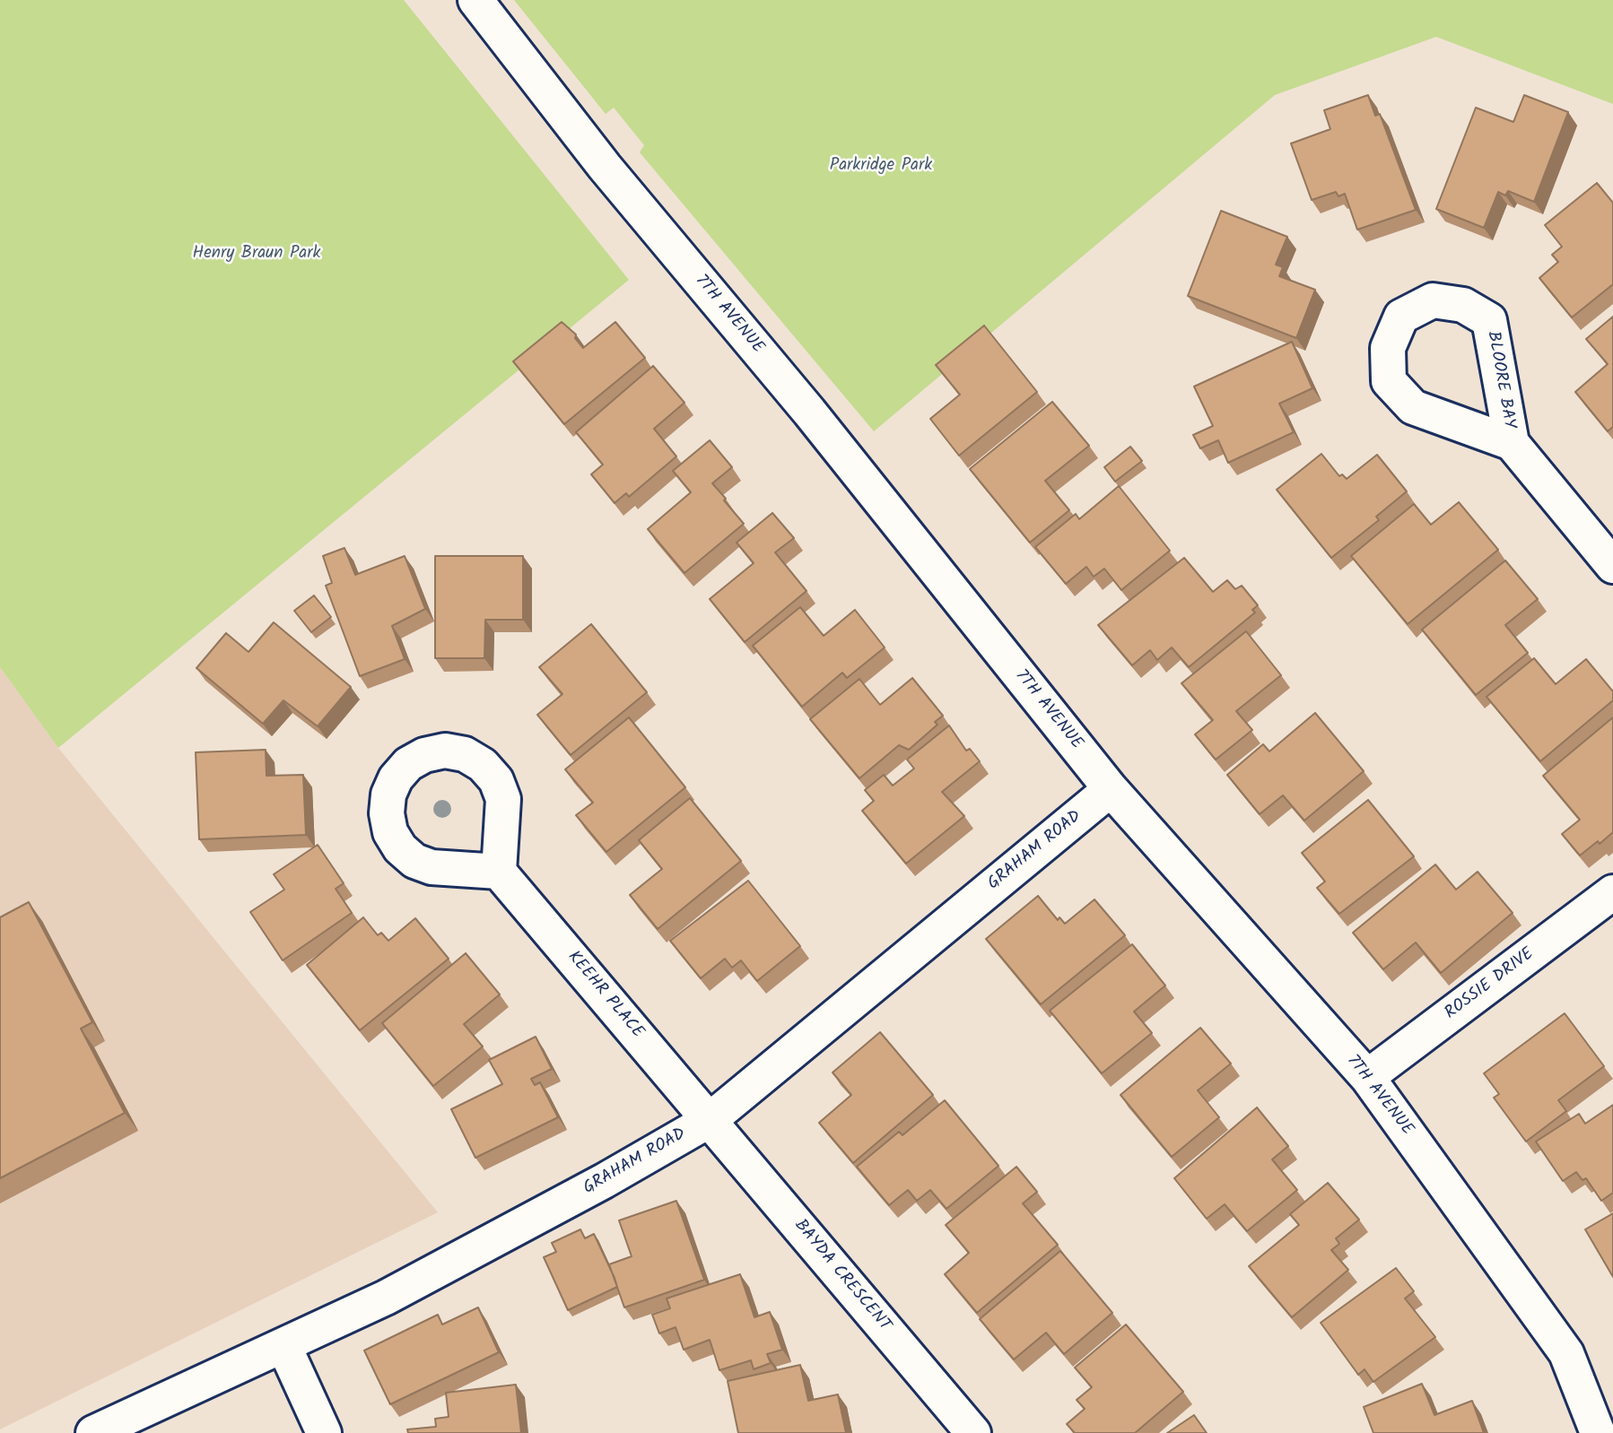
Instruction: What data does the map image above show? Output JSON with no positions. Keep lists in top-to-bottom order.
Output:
{
  "streets": {
    "street": [
      "7TH AVENUE",
      "BLOORE BAY",
      "GRAHAM ROAD",
      "ROSSIE DRIVE",
      "KEEHR PLACE",
      "BAYDA CRESCENT"
    ]
  },
  "crossings": [
    ["7TH AVENUE", "GRAHAM ROAD"],
    ["7TH AVENUE", "ROSSIE DRIVE"],
    ["GRAHAM ROAD", "KEEHR PLACE"],
    ["GRAHAM ROAD", "BAYDA CRESCENT"],
    ["KEEHR PLACE", "BAYDA CRESCENT"]
  ],
  "parks": ["Parkridge Park", "Henry Braun Park"]
}
